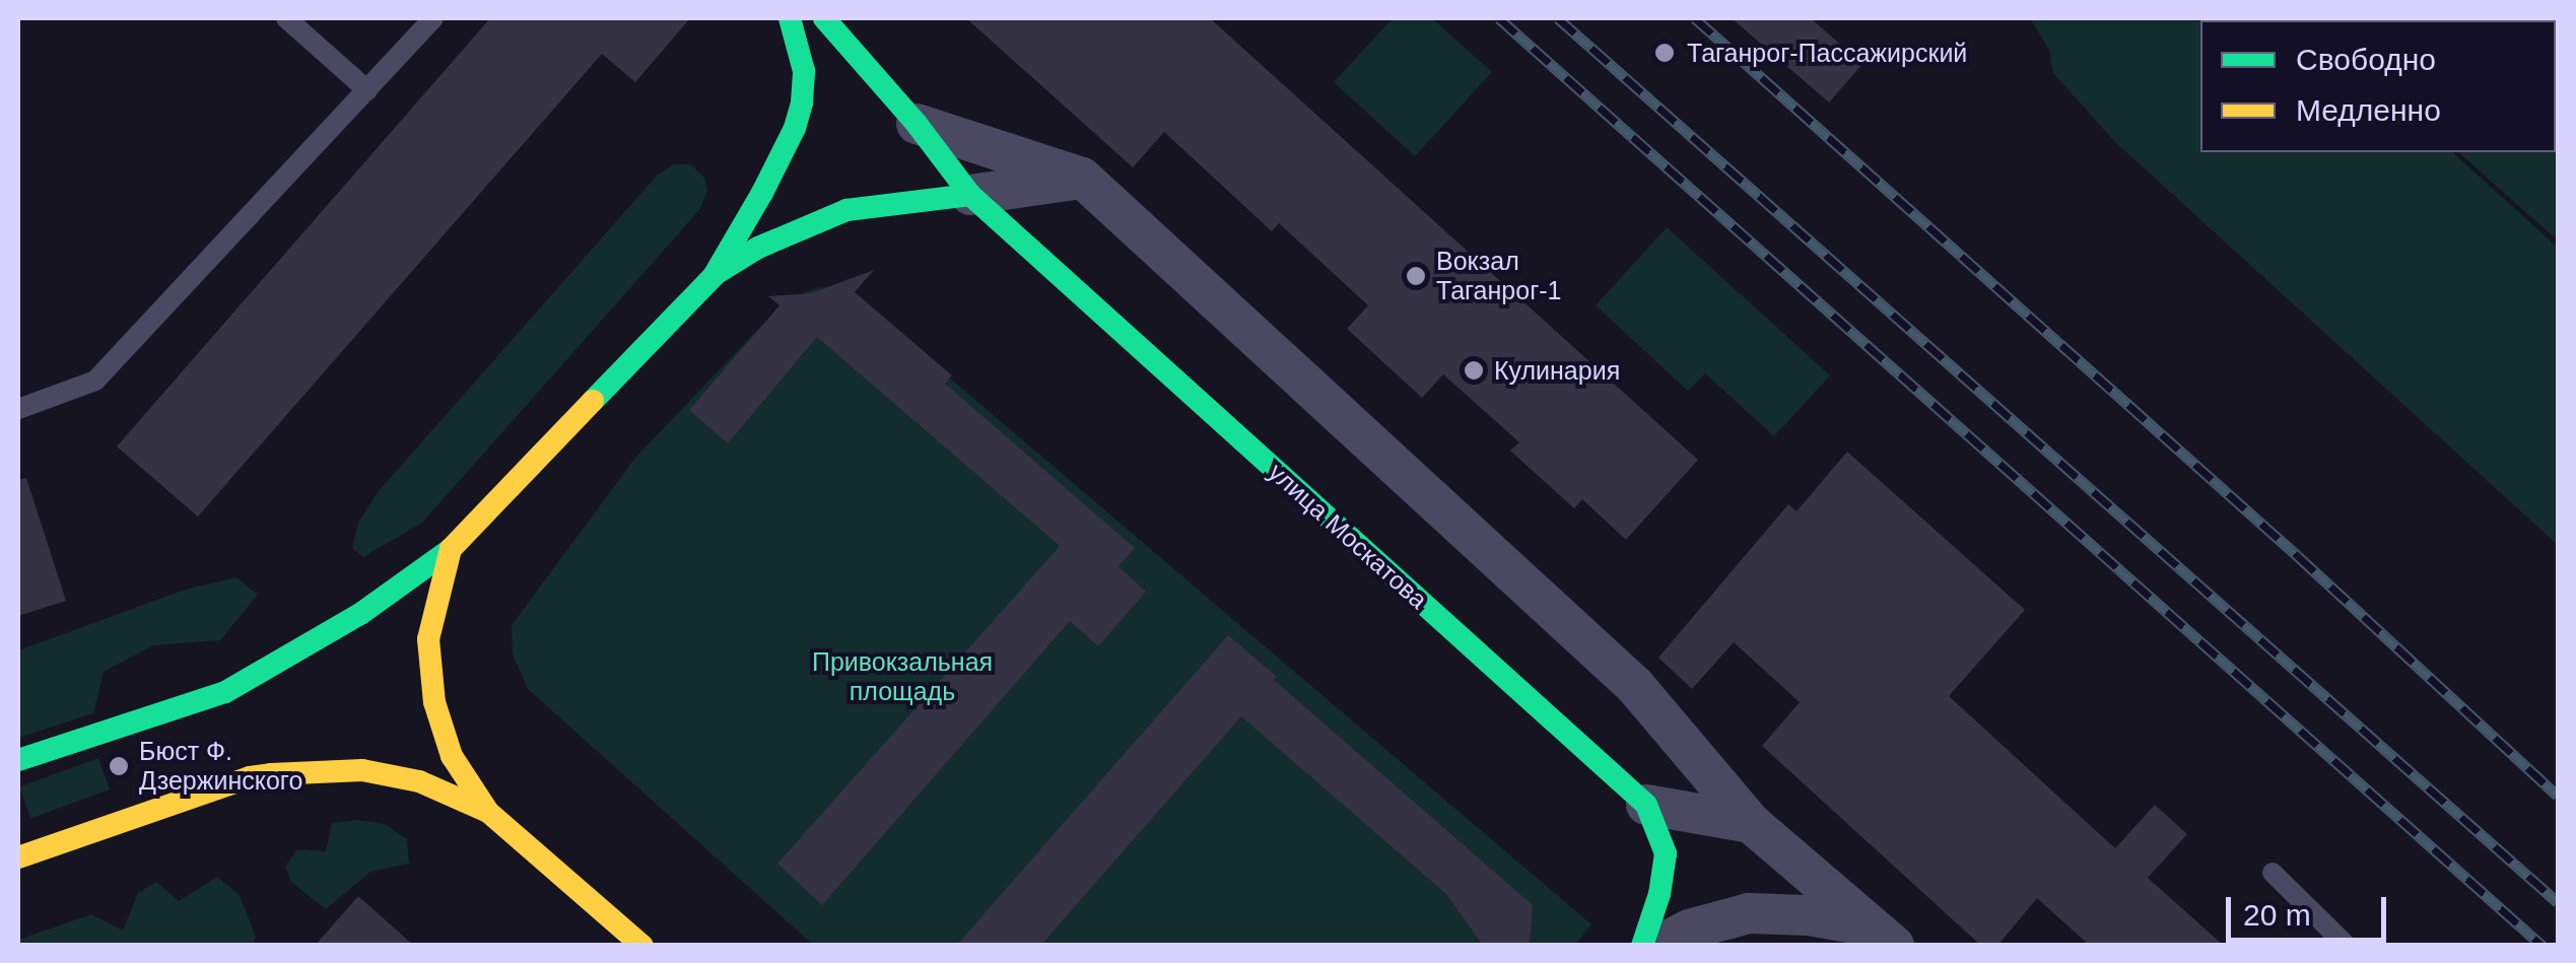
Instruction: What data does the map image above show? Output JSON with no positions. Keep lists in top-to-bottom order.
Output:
{
  "streets": {
    "main road": ["улица Москатова"]
  },
  "parks": ["Привокзальная площадь"],
  "places": [
    "Таганрог-Пассажирский",
    "Вокзал Таганрог-1",
    "Кулинария",
    "Бюст Ф. Дзержинского"
  ],
  "legend": ["Свободно", "Медленно"],
  "scale_bar": "20 m"
}
